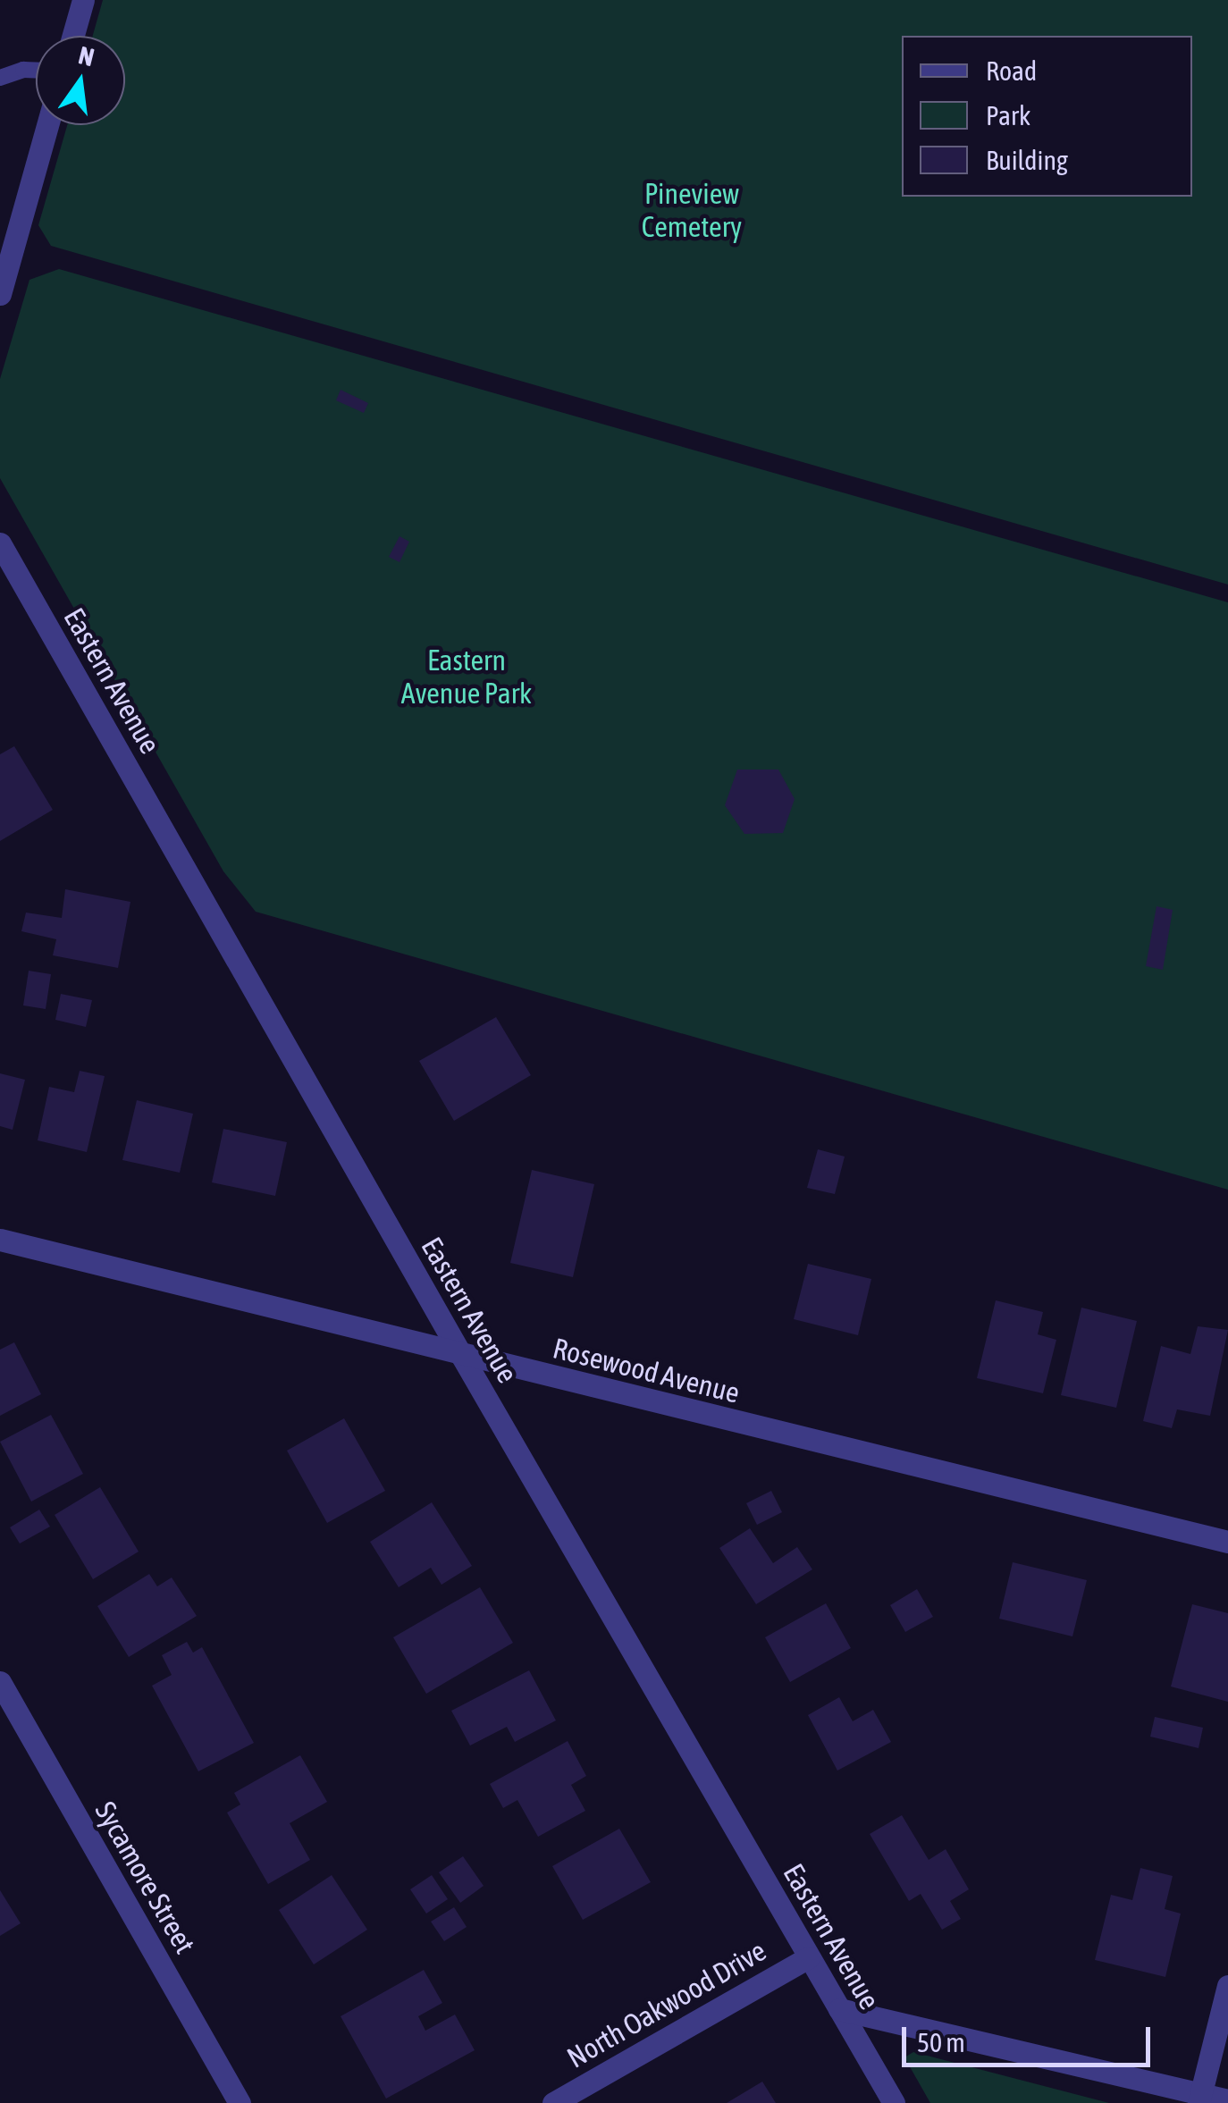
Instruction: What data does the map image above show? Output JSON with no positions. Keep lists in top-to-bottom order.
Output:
{
  "streets": {
    "street": [
      "Eastern Avenue",
      "Rosewood Avenue",
      "Sycamore Street",
      "North Oakwood Drive"
    ]
  },
  "crossings": [
    ["Eastern Avenue", "Rosewood Avenue"],
    ["Eastern Avenue", "North Oakwood Drive"]
  ],
  "parks": ["Pineview Cemetery", "Eastern Avenue Park"],
  "legend": ["Road", "Park", "Building"],
  "scale_bar": "50 m",
  "north": "top"
}
